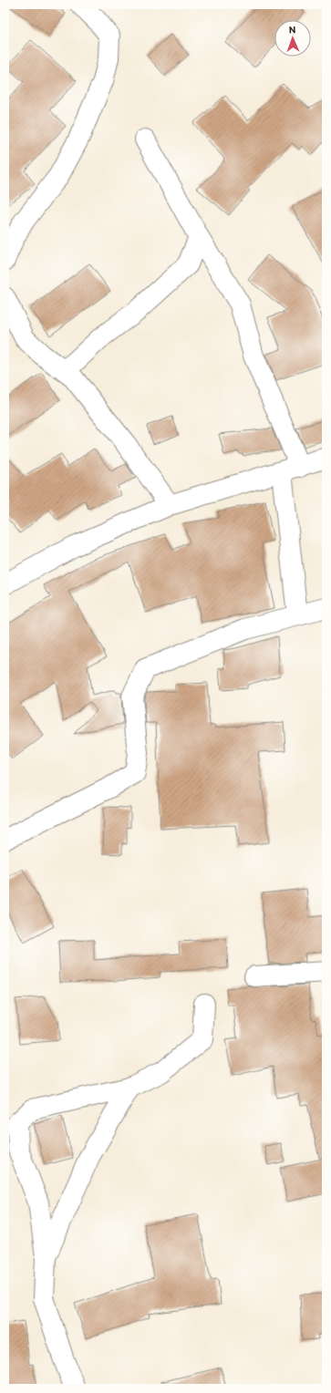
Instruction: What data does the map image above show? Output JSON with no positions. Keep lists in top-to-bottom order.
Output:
{
  "north": "top"
}
